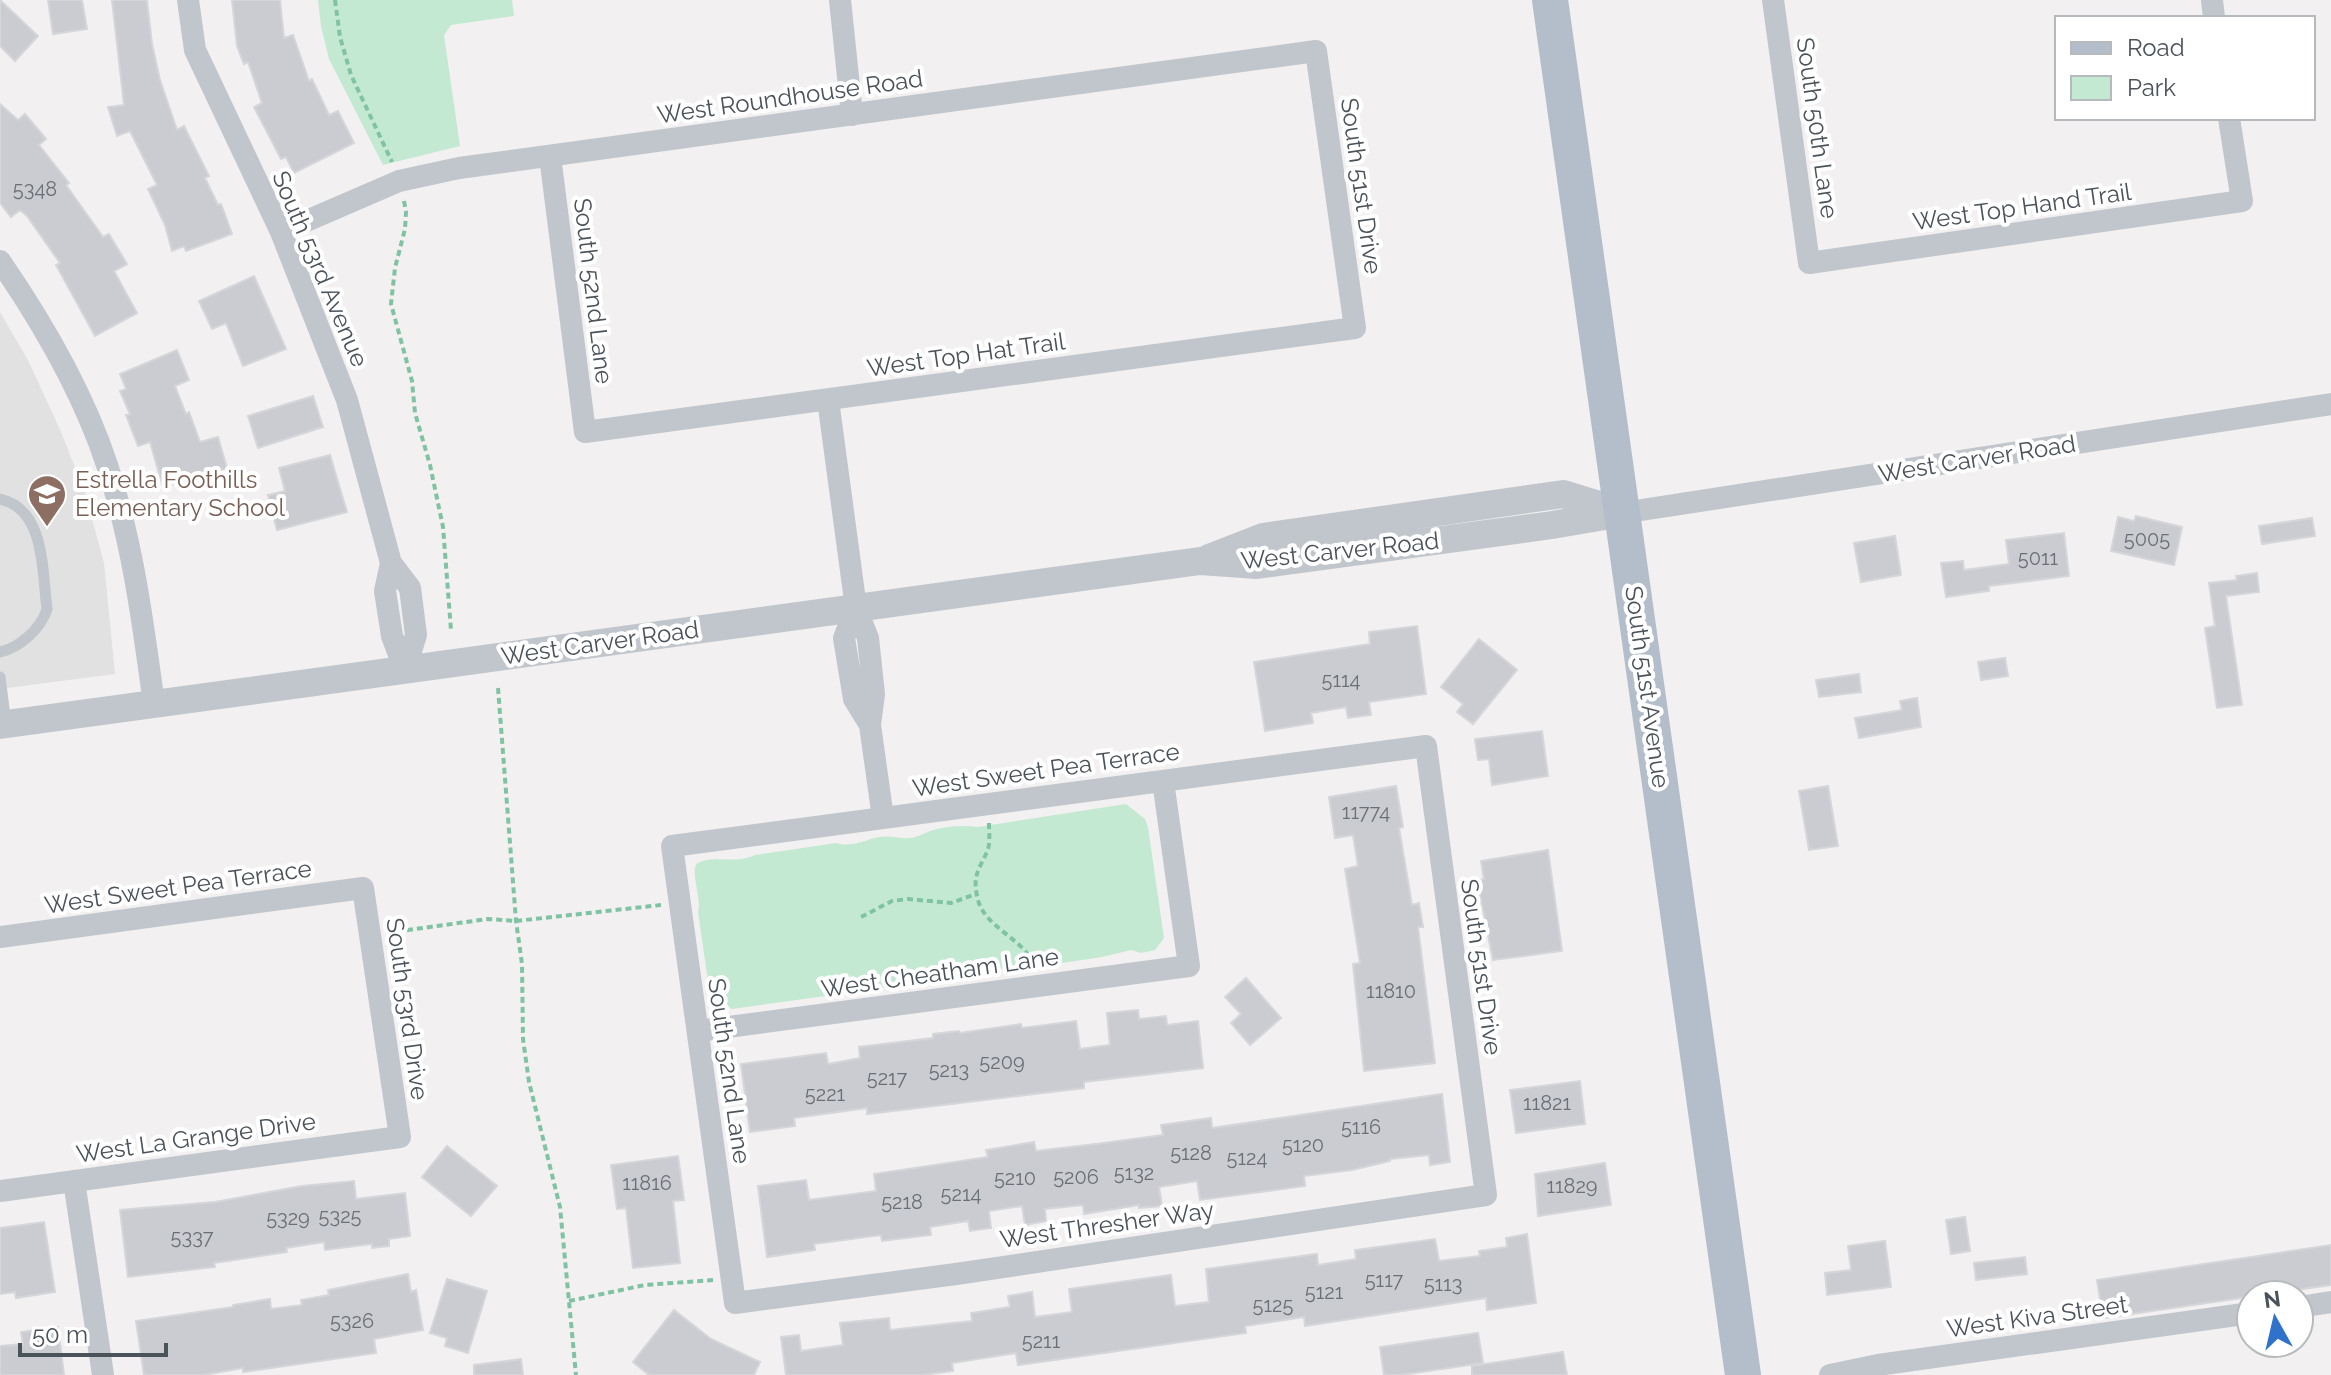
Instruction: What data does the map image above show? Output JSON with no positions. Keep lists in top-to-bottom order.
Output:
{
  "streets": {
    "main road": ["South 51st Avenue"],
    "street": [
      "West Roundhouse Road",
      "South 50th Lane",
      "South 51st Drive",
      "West Top Hand Trail",
      "South 53rd Avenue",
      "South 52nd Lane",
      "West Top Hat Trail",
      "West Carver Road",
      "West Sweet Pea Terrace",
      "West Cheatham Lane",
      "South 53rd Drive",
      "West La Grange Drive",
      "West Thresher Way",
      "West Kiva Street"
    ]
  },
  "crossings": [
    ["West Roundhouse Road", "South 51st Drive"],
    ["West Roundhouse Road", "South 53rd Avenue"],
    ["West Roundhouse Road", "South 52nd Lane"],
    ["South 50th Lane", "West Top Hand Trail"],
    ["South 51st Drive", "West Top Hat Trail"],
    ["South 51st Drive", "West Sweet Pea Terrace"],
    ["South 51st Drive", "West Thresher Way"],
    ["South 53rd Avenue", "West Carver Road"],
    ["South 52nd Lane", "West Top Hat Trail"],
    ["South 52nd Lane", "West Sweet Pea Terrace"],
    ["South 52nd Lane", "West Cheatham Lane"],
    ["South 52nd Lane", "West Thresher Way"],
    ["West Carver Road", "South 51st Avenue"],
    ["West Sweet Pea Terrace", "West Cheatham Lane"],
    ["West Sweet Pea Terrace", "South 53rd Drive"],
    ["South 53rd Drive", "West La Grange Drive"]
  ],
  "places": {
    "school or university": ["Estrella Foothills Elementary School"]
  },
  "house_numbers": [
    "5348",
    "5005",
    "5011",
    "5114",
    "11774",
    "11810",
    "5209",
    "5213",
    "5217",
    "5221",
    "11821",
    "5116",
    "5120",
    "5128",
    "5124",
    "5132",
    "5206",
    "5210",
    "11816",
    "11829",
    "5214",
    "5218",
    "5325",
    "5329",
    "5337",
    "5117",
    "5113",
    "5121",
    "5125",
    "5326",
    "5211"
  ],
  "legend": ["Road", "Park"],
  "scale_bar": "50 m",
  "north": "top"
}
